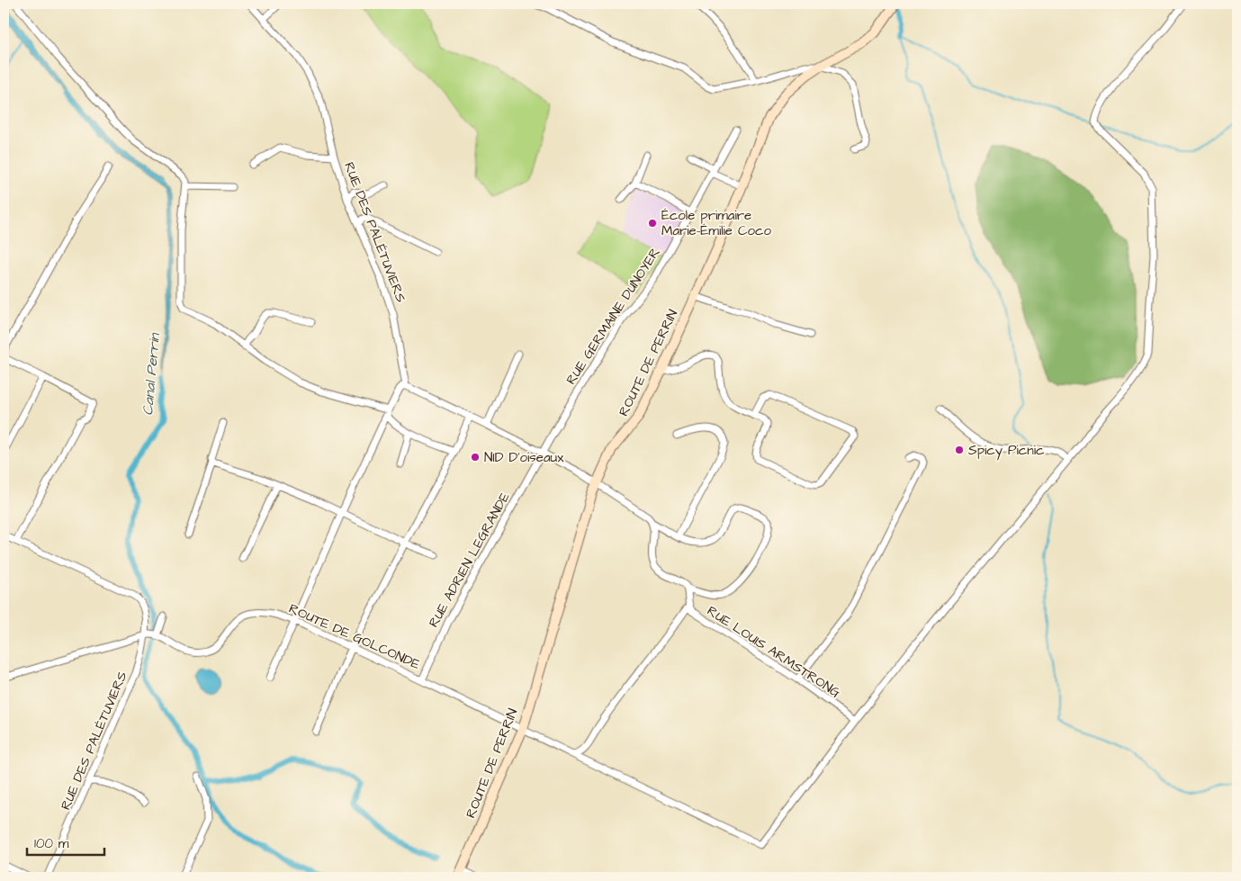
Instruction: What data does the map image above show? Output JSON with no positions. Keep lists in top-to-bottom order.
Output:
{
  "streets": {
    "main road": ["ROUTE DE PERRIN"],
    "street": [
      "RUE DES PALÉTUVIERS",
      "RUE GERMAINE DUNOYER",
      "RUE ADRIEN LEGRANDE",
      "ROUTE DE GOLCONDE",
      "RUE LOUIS ARMSTRONG"
    ]
  },
  "crossings": [
    ["RUE DES PALÉTUVIERS", "ROUTE DE GOLCONDE"],
    ["RUE GERMAINE DUNOYER", "RUE ADRIEN LEGRANDE"],
    ["ROUTE DE PERRIN", "ROUTE DE GOLCONDE"],
    ["RUE ADRIEN LEGRANDE", "ROUTE DE GOLCONDE"],
    ["ROUTE DE GOLCONDE", "RUE LOUIS ARMSTRONG"]
  ],
  "water": ["Canal Perrin"],
  "places": ["École primaire Marie-Émilie Coco", "Spicy Picnic", "NID D'oiseaux"],
  "scale_bar": "100 m"
}
